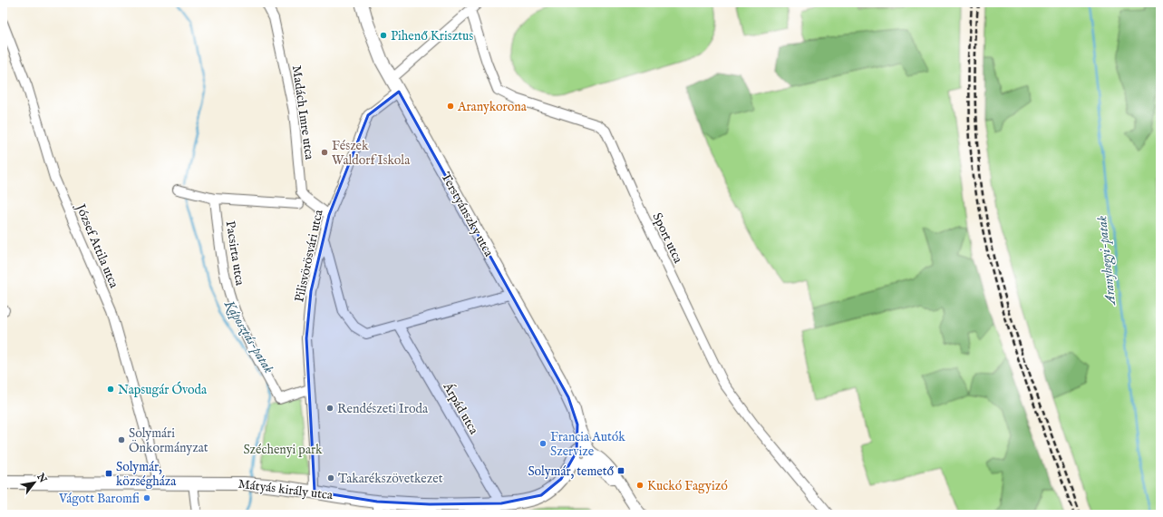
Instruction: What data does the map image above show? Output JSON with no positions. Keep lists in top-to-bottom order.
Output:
{
  "streets": {
    "main road": ["Terstyánszky utca", "Mátyás király utca"],
    "street": [
      "Madách Imre utca",
      "Sport utca",
      "József Attila utca",
      "Pacsirta utca",
      "Pilisvörösvári utca",
      "Árpád utca"
    ]
  },
  "crossings": [
    ["Madách Imre utca", "Pilisvörösvári utca"],
    ["Terstyánszky utca", "Pilisvörösvári utca"],
    ["Terstyánszky utca", "Mátyás király utca"],
    ["József Attila utca", "Mátyás király utca"],
    ["Pacsirta utca", "Pilisvörösvári utca"],
    ["Pilisvörösvári utca", "Mátyás király utca"],
    ["Árpád utca", "Mátyás király utca"]
  ],
  "water": ["Aranyhegyi-patak", "Káposztás-patak"],
  "parks": ["Széchenyi park"],
  "places": {
    "other": [
      "Pihenő Krisztus",
      "Aranykorona",
      "Fészek Waldorf Iskola",
      "Napsugár Óvoda",
      "Rendészeti Iroda",
      "Solymári Önkormányzat",
      "Francia Autók Szervize",
      "Takarékszövetkezet",
      "Kuckó Fagyizó",
      "Vágott Baromfi"
    ],
    "transit": ["Solymár, temető", "Solymár, községháza"]
  },
  "north": "top right"
}
